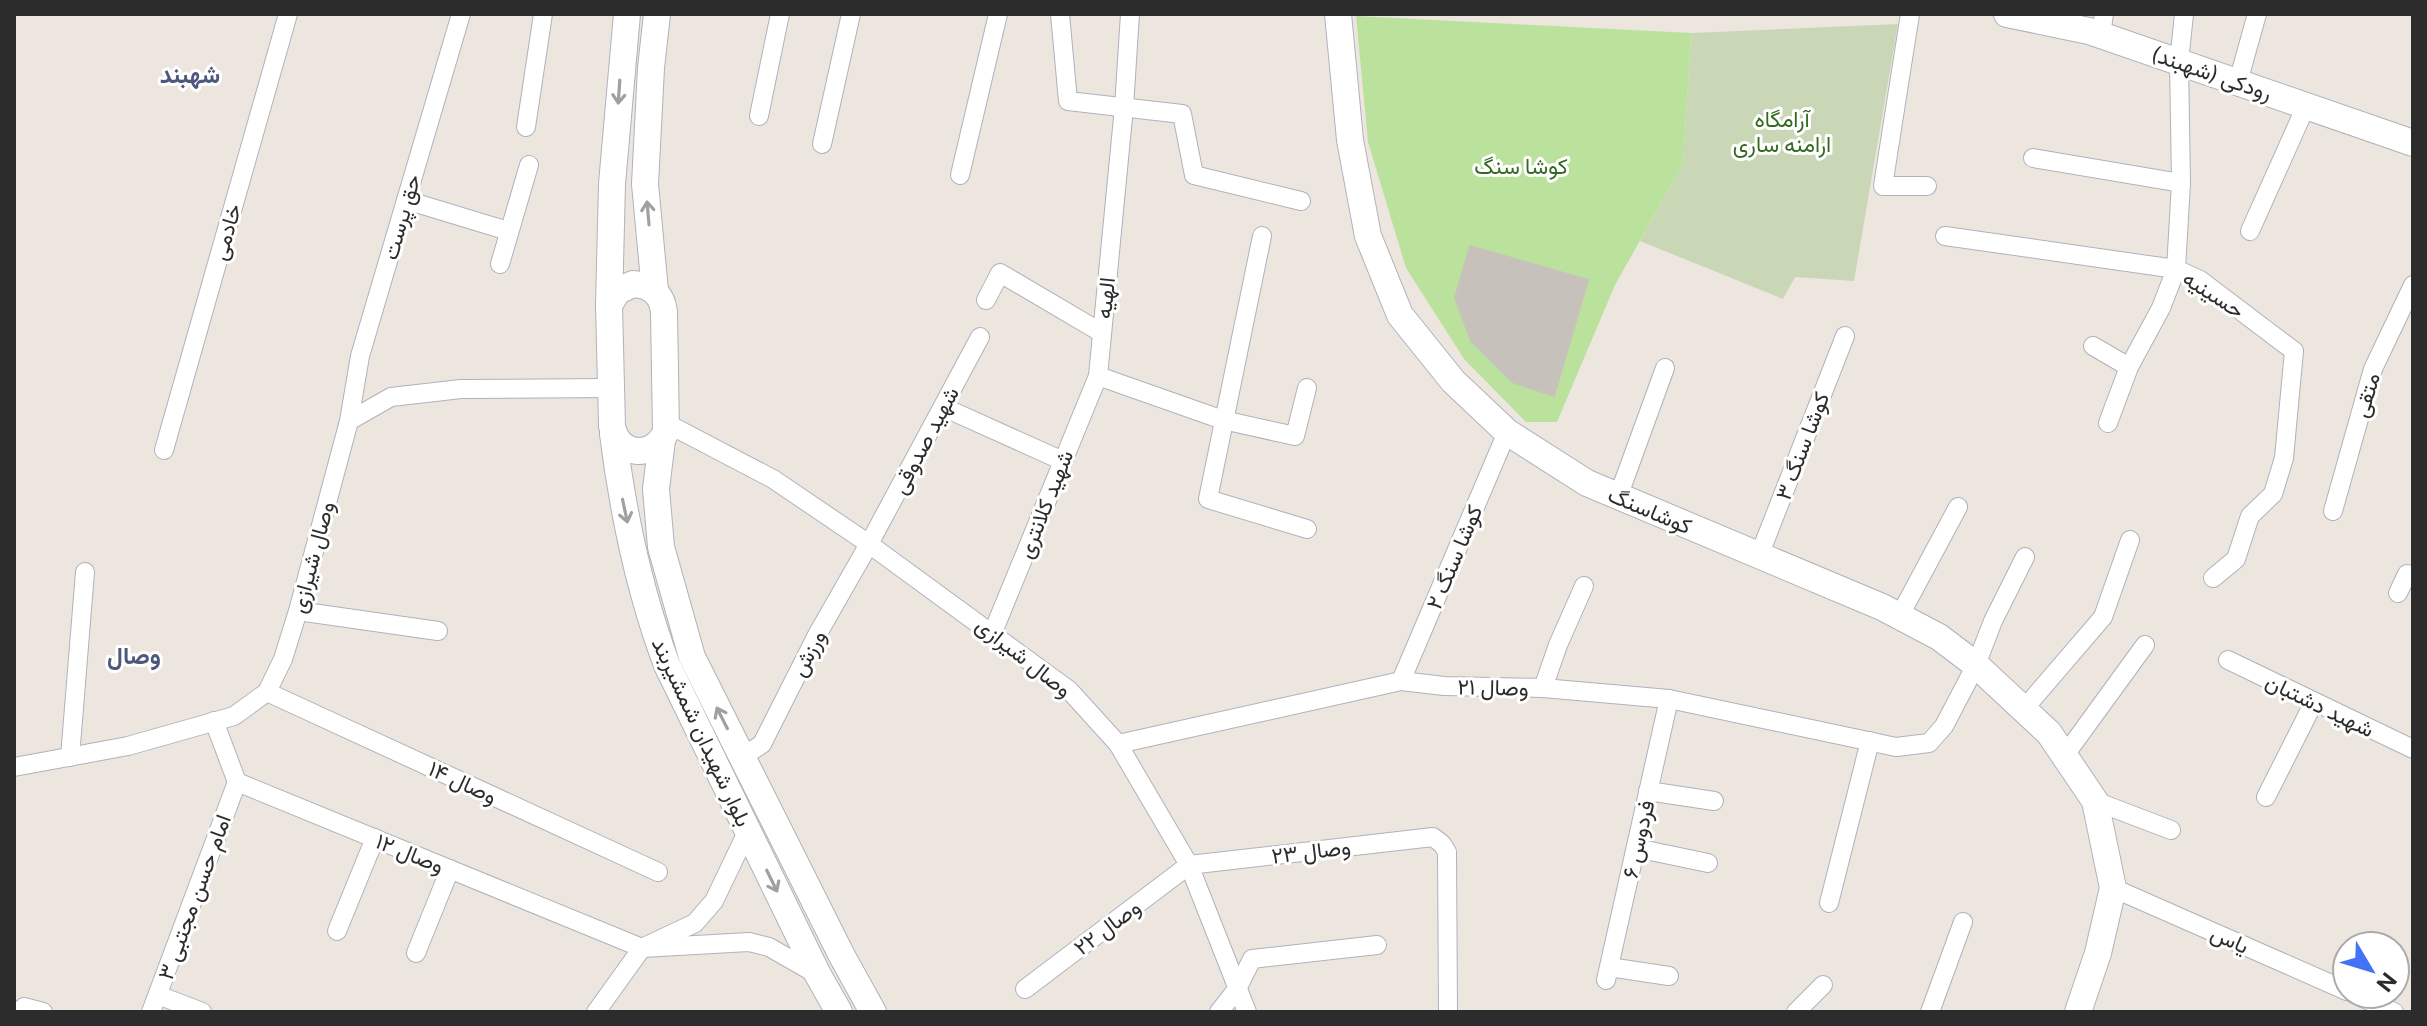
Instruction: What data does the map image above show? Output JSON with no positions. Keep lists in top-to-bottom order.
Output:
{
  "streets": {
    "main road": ["رودکی (شهبند)", "کوشاسنگ", "بلوار شهیدان شمشیربند"],
    "street": [
      "حق پرست",
      "خادمی",
      "حسینیه",
      "الهیه",
      "متقی",
      "شهید صدوقی",
      "کوشا سنگ ۳",
      "شهید کلانتری",
      "وصال شیرازی",
      "کوشا سنگ ۲",
      "ورزش",
      "وصال ۲۱",
      "شهید دشتبان",
      "وصال ۱۴",
      "فردوس ۶",
      "وصال ۲۳",
      "وصال ۱۲",
      "امام حسن مجتبی ۳",
      "وصال ۲۲",
      "یاس"
    ]
  },
  "crossings": [
    ["رودکی (شهبند)", "حسینیه"],
    ["حق پرست", "وصال شیرازی"],
    ["الهیه", "شهید کلانتری"],
    ["شهید صدوقی", "وصال شیرازی"],
    ["شهید صدوقی", "ورزش"],
    ["کوشا سنگ ۳", "کوشاسنگ"],
    ["شهید کلانتری", "وصال شیرازی"],
    ["کوشاسنگ", "کوشا سنگ ۲"],
    ["کوشاسنگ", "وصال ۲۱"],
    ["کوشاسنگ", "یاس"],
    ["وصال شیرازی", "ورزش"],
    ["وصال شیرازی", "وصال ۲۱"],
    ["وصال شیرازی", "بلوار شهیدان شمشیربند"],
    ["وصال شیرازی", "وصال ۱۴"],
    ["وصال شیرازی", "وصال ۲۳"],
    ["وصال شیرازی", "وصال ۲۲"],
    ["کوشا سنگ ۲", "وصال ۲۱"],
    ["ورزش", "بلوار شهیدان شمشیربند"],
    ["وصال ۲۱", "فردوس ۶"],
    ["وصال ۲۳", "وصال ۲۲"],
    ["وصال ۱۲", "امام حسن مجتبی ۳"]
  ],
  "districts": ["شهبند", "وصال"],
  "parks": ["آرامگاه ارامنه ساری", "کوشا سنگ"],
  "north": "bottom right"
}
